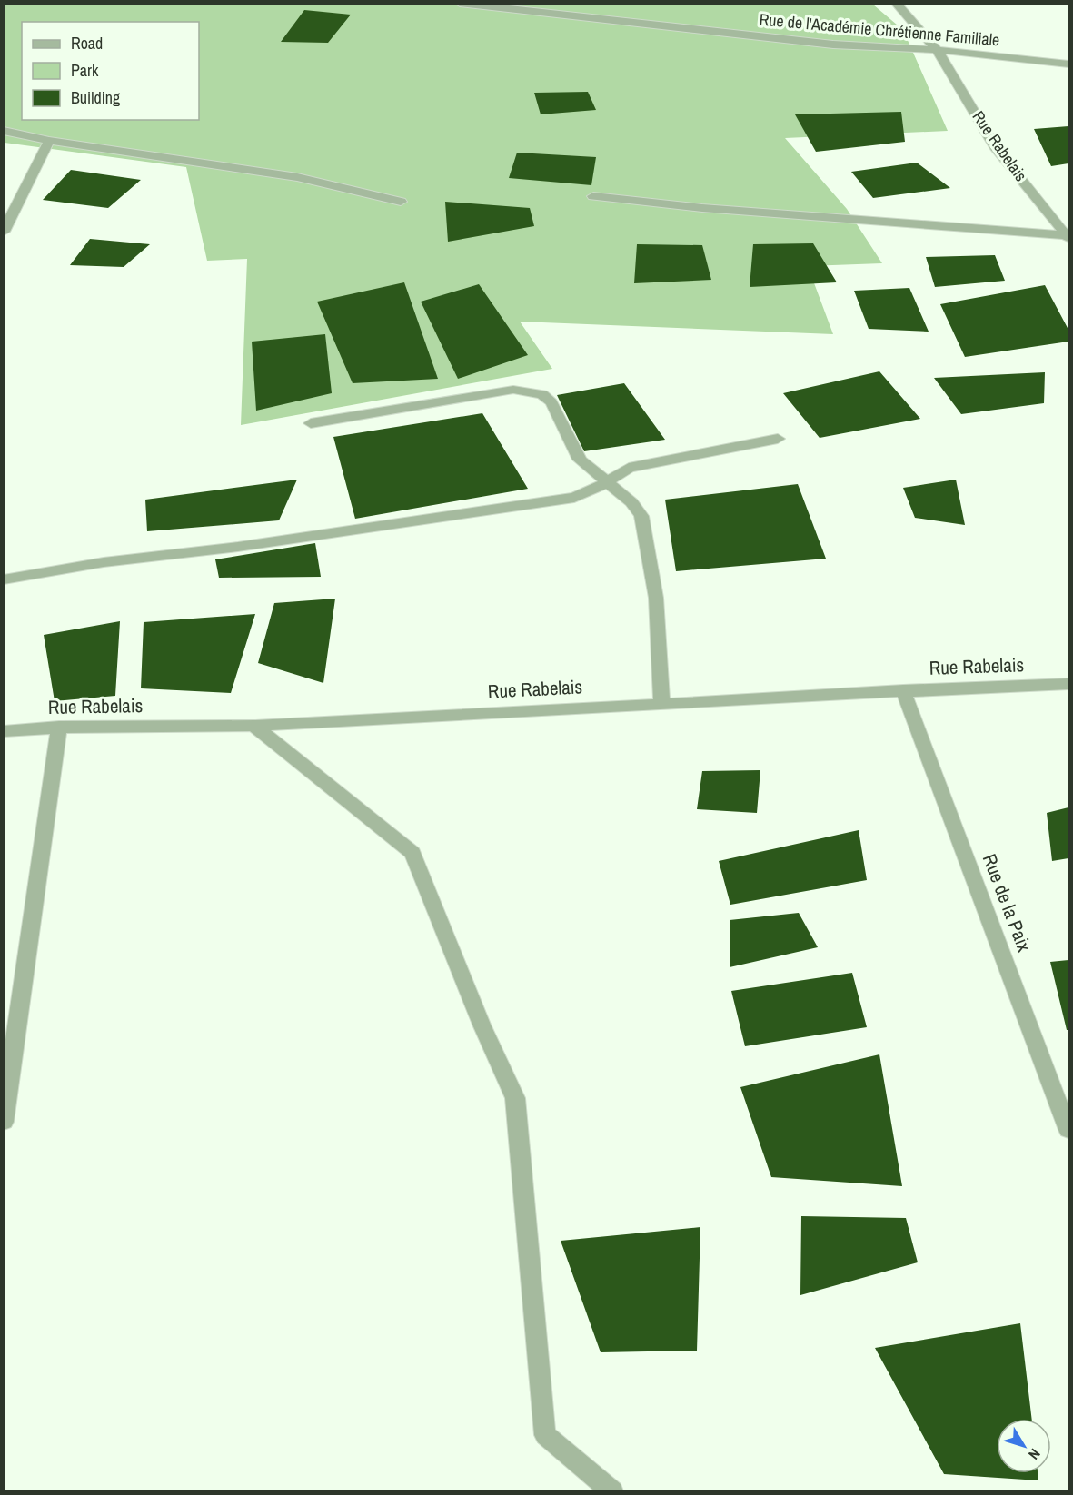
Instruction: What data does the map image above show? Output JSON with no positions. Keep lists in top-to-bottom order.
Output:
{
  "streets": {
    "street": ["Rue de l'Académie Chrétienne Familiale", "Rue Rabelais", "Rue de la Paix"]
  },
  "crossings": [
    ["Rue de l'Académie Chrétienne Familiale", "Rue Rabelais"],
    ["Rue Rabelais", "Rue de la Paix"]
  ],
  "legend": ["Road", "Park", "Building"],
  "north": "bottom right"
}
